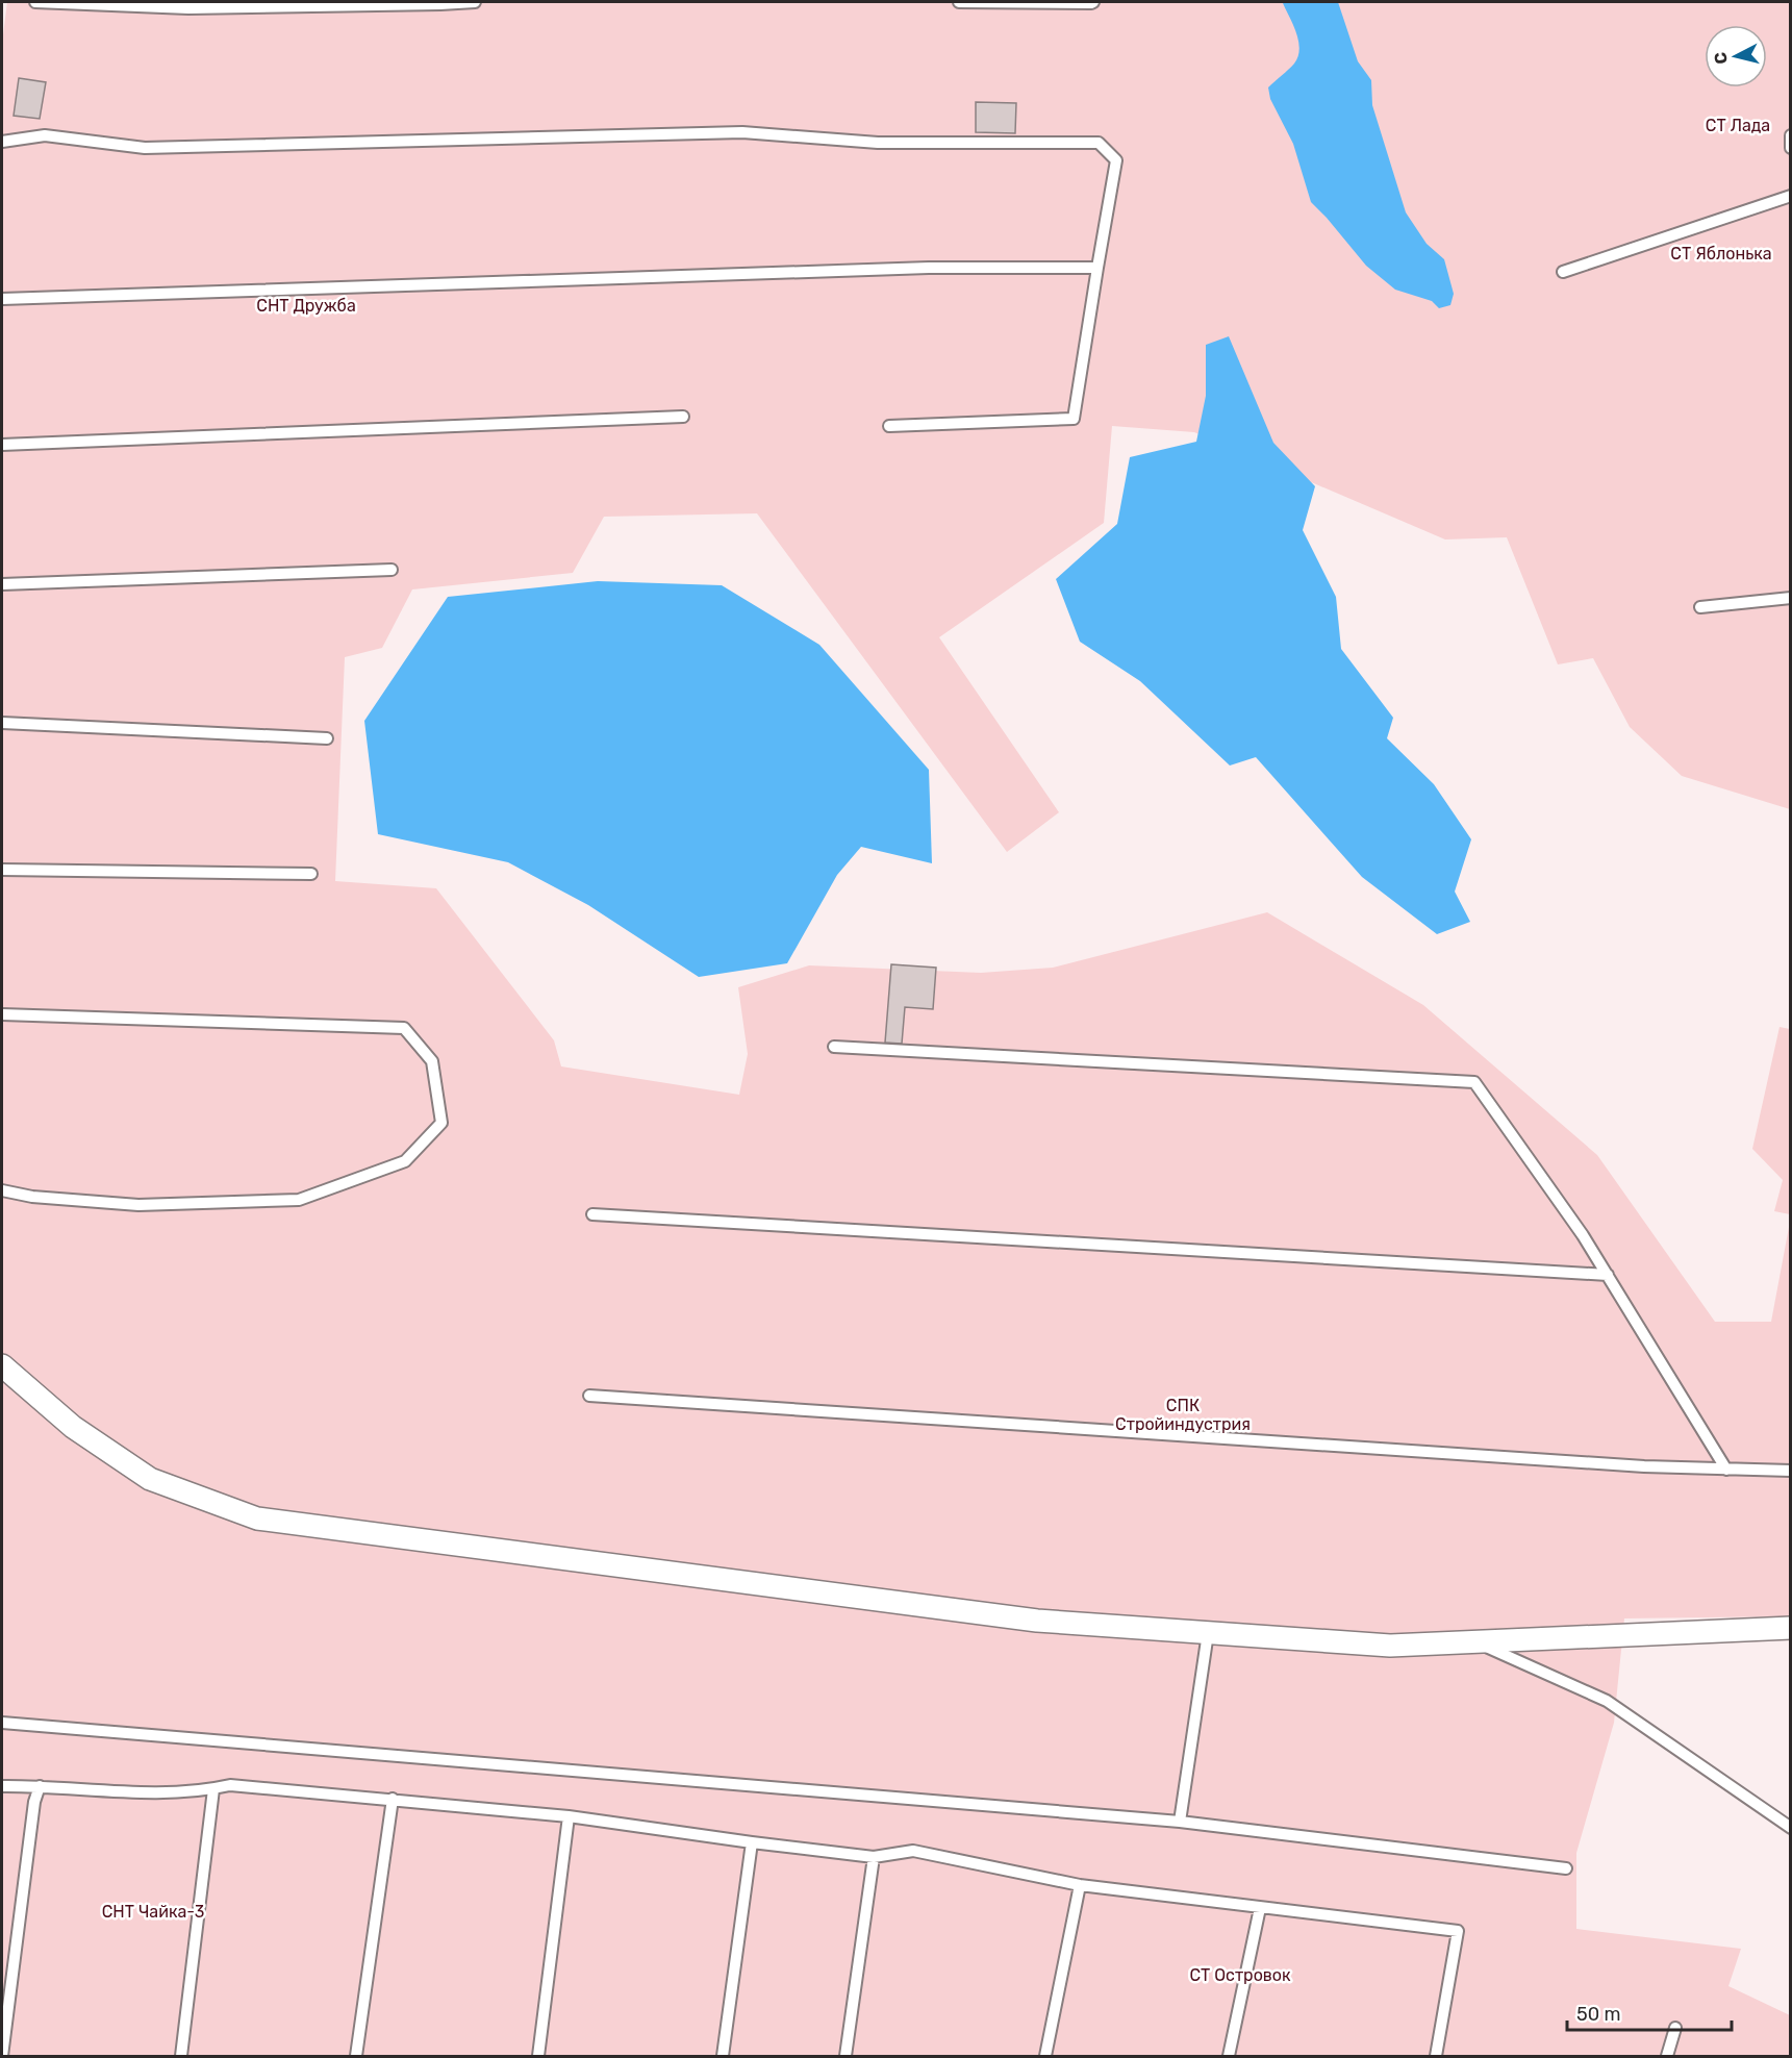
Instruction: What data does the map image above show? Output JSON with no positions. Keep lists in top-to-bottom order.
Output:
{
  "parks": [
    "СТ Лада",
    "СТ Яблонька",
    "СНТ Дружба",
    "СПК Стройиндустрия",
    "СНТ Чайка-3",
    "СТ Островок"
  ],
  "scale_bar": "50 m",
  "north": "left"
}
